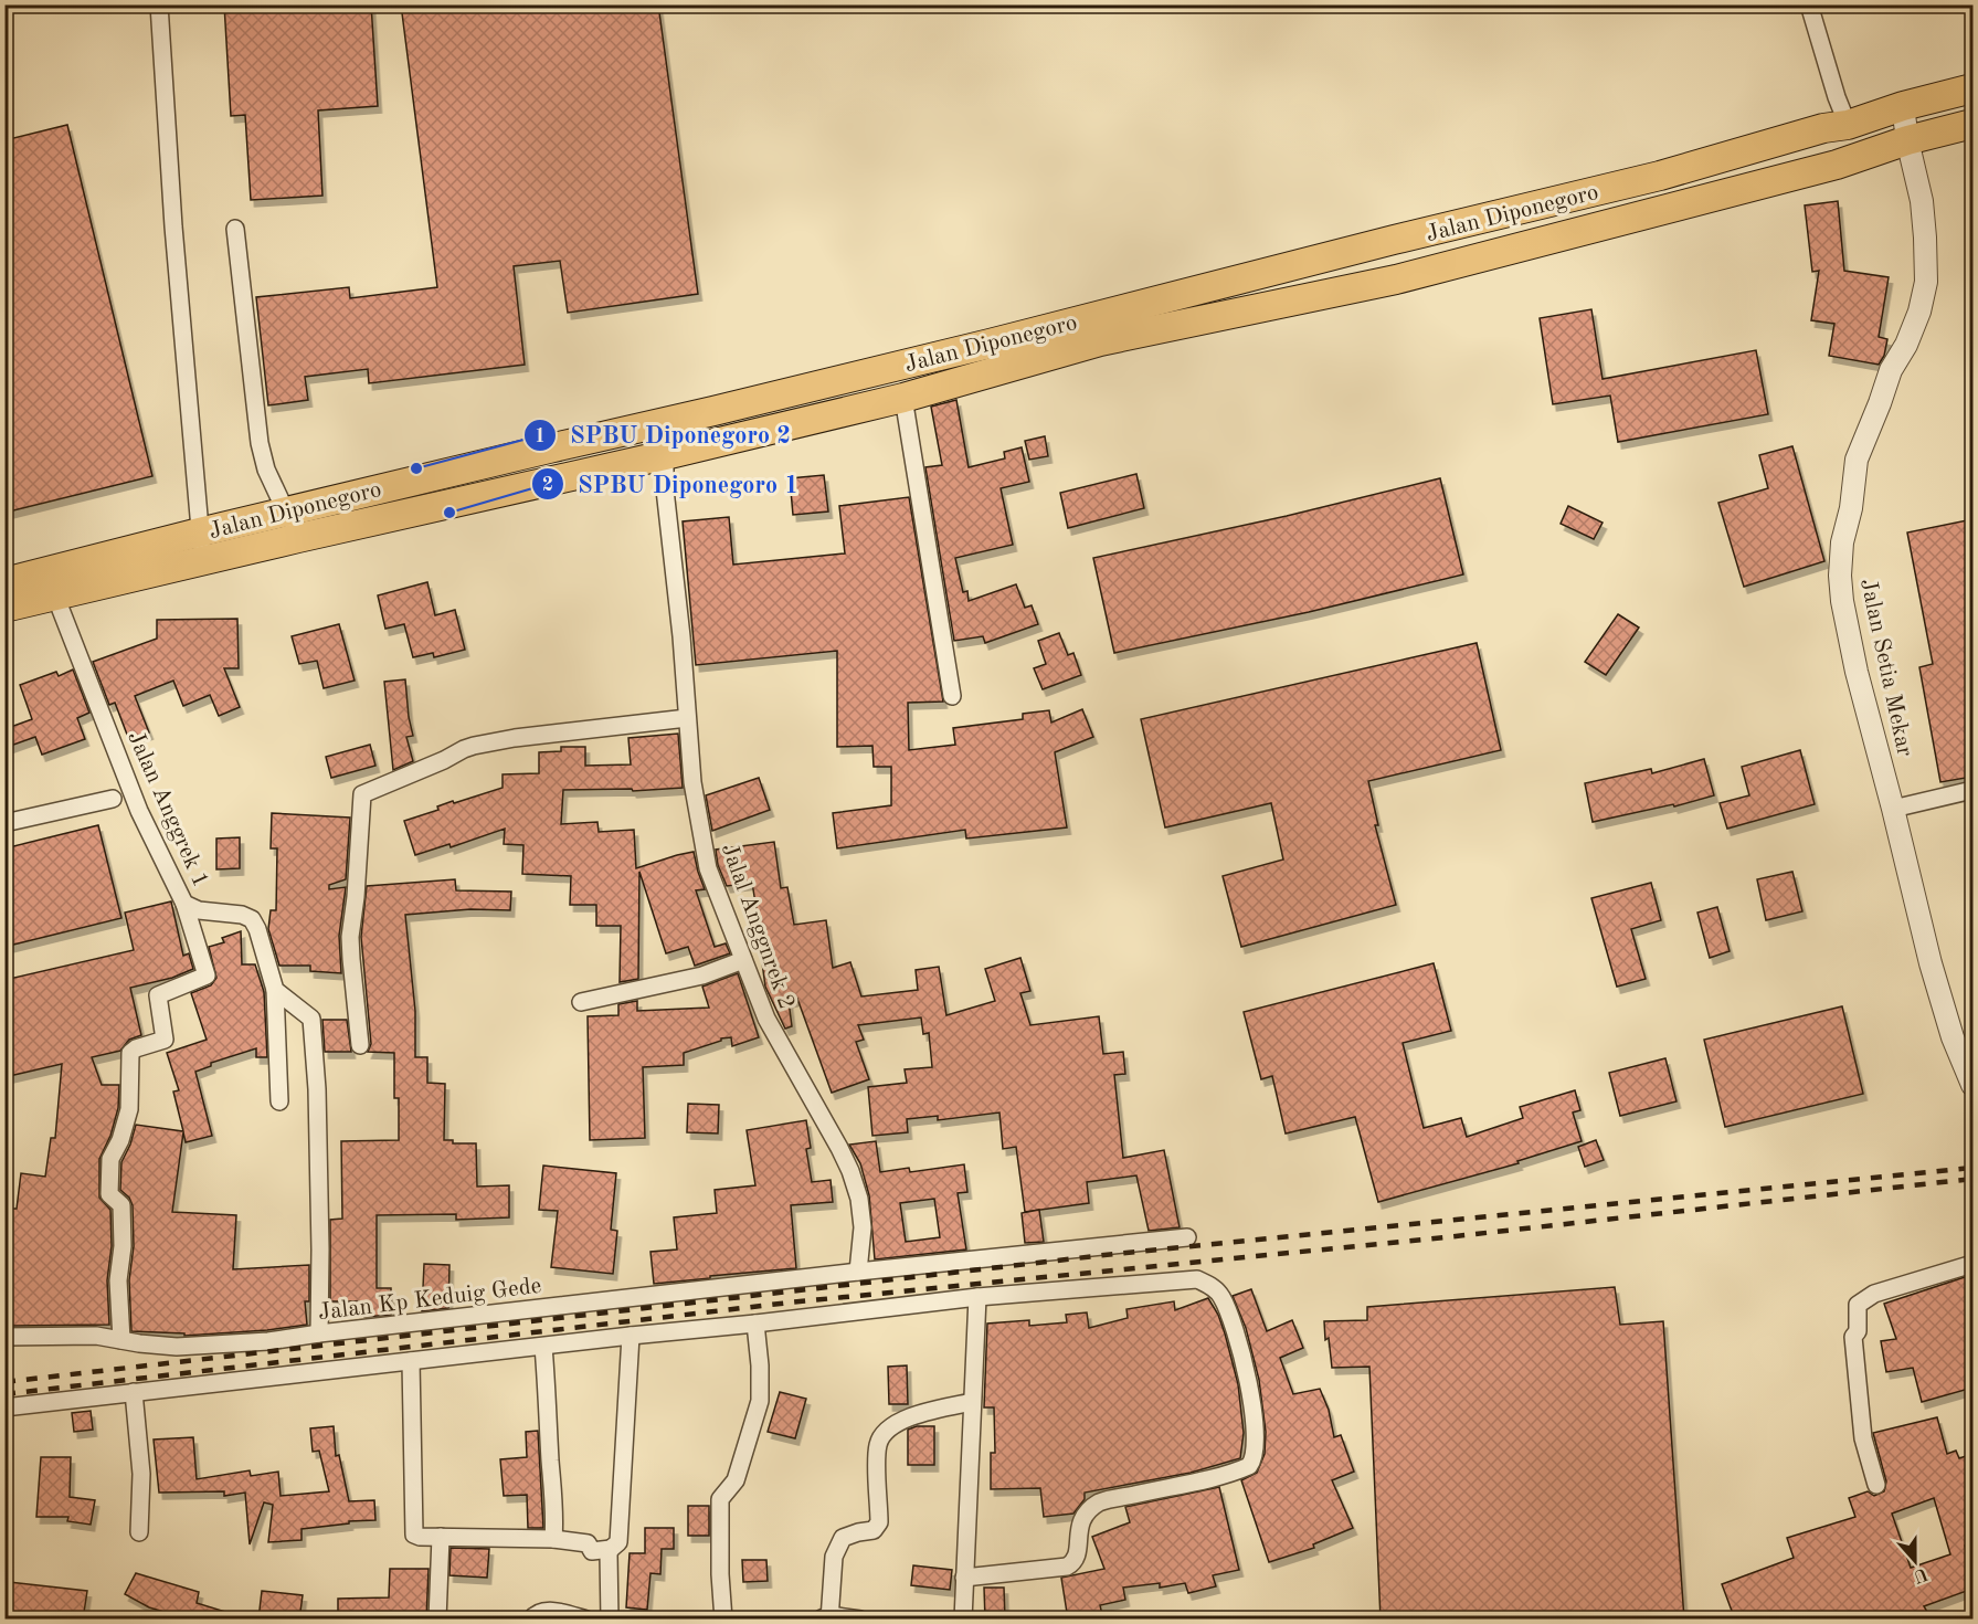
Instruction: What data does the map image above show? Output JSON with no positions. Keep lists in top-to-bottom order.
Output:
{
  "streets": {
    "highway": ["Jalan Diponegoro"],
    "street": [
      "Jalan Setia Mekar",
      "Jalan Anggrek 1",
      "Jalal Anggnrek 2",
      "Jalan Kp Keduig Gede"
    ]
  },
  "crossings": [
    ["Jalan Diponegoro", "Jalan Setia Mekar"],
    ["Jalan Diponegoro", "Jalan Anggrek 1"],
    ["Jalan Diponegoro", "Jalal Anggnrek 2"],
    ["Jalal Anggnrek 2", "Jalan Kp Keduig Gede"]
  ],
  "places": ["SPBU Diponegoro 2", "SPBU Diponegoro 1"],
  "north": "bottom"
}
